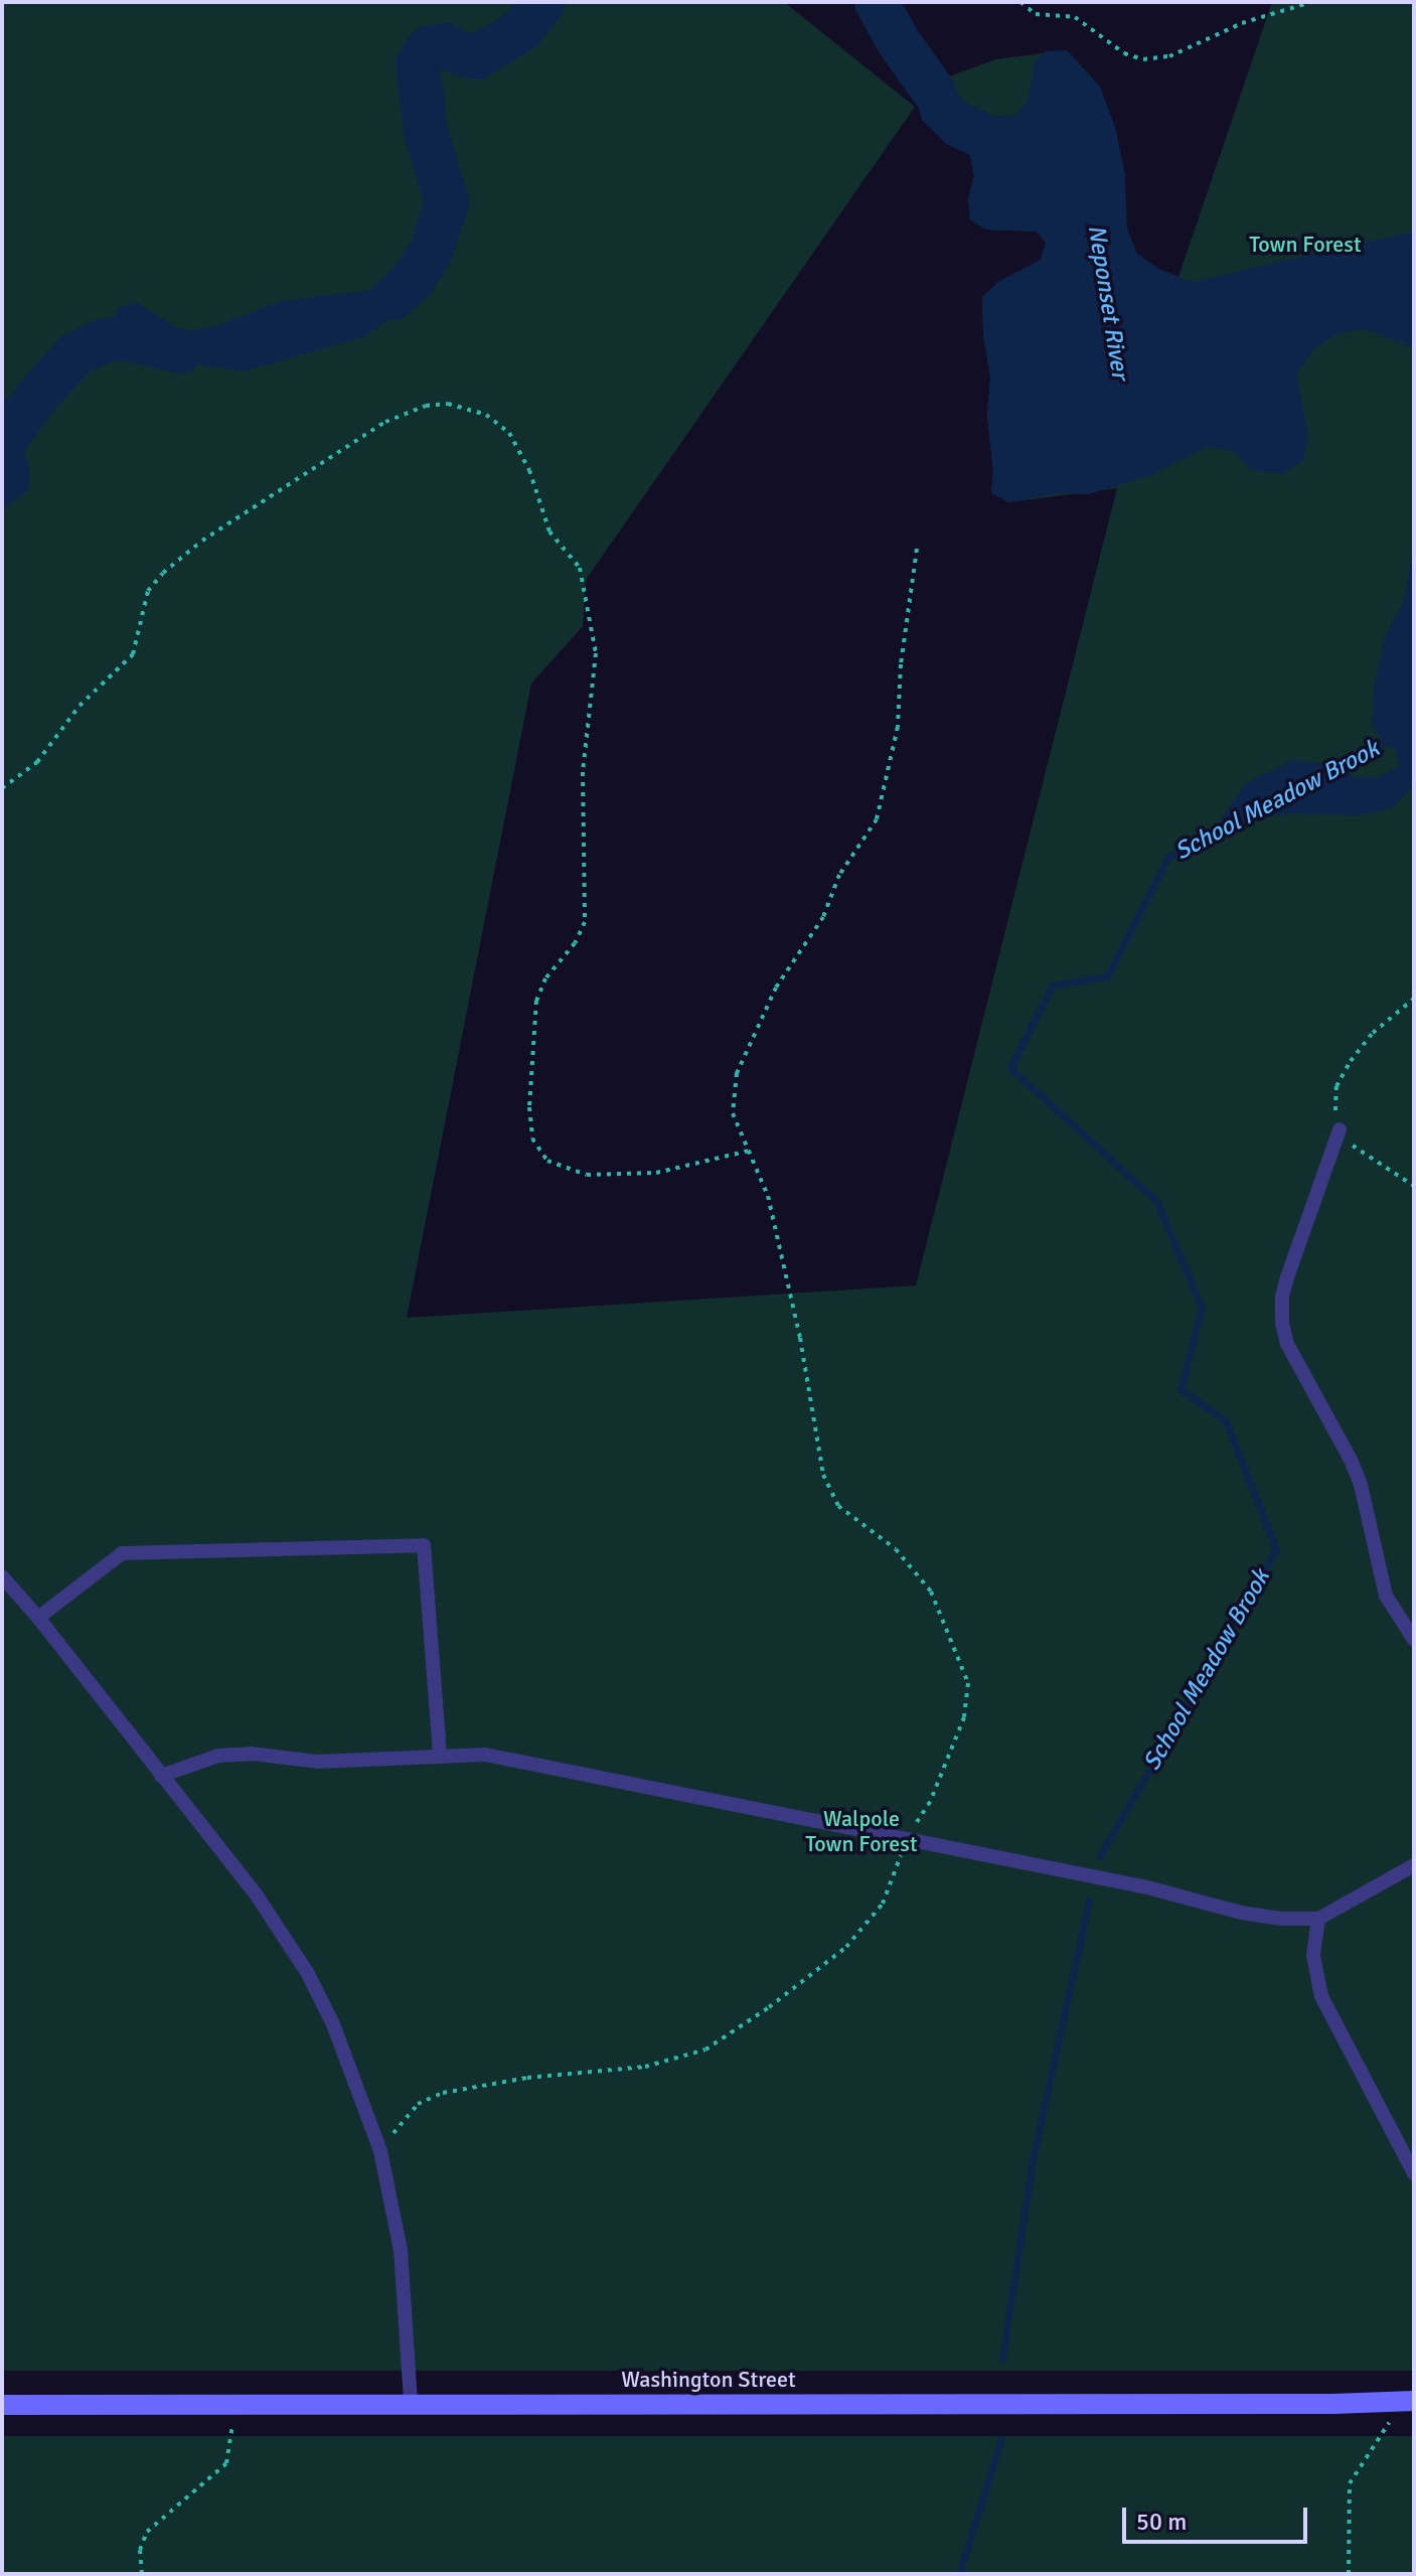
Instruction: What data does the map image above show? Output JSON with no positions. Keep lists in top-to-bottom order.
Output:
{
  "streets": {
    "main road": ["Washington Street"]
  },
  "water": ["Neponset River", "School Meadow Brook"],
  "parks": ["Town Forest", "Walpole Town Forest"],
  "scale_bar": "50 m"
}
